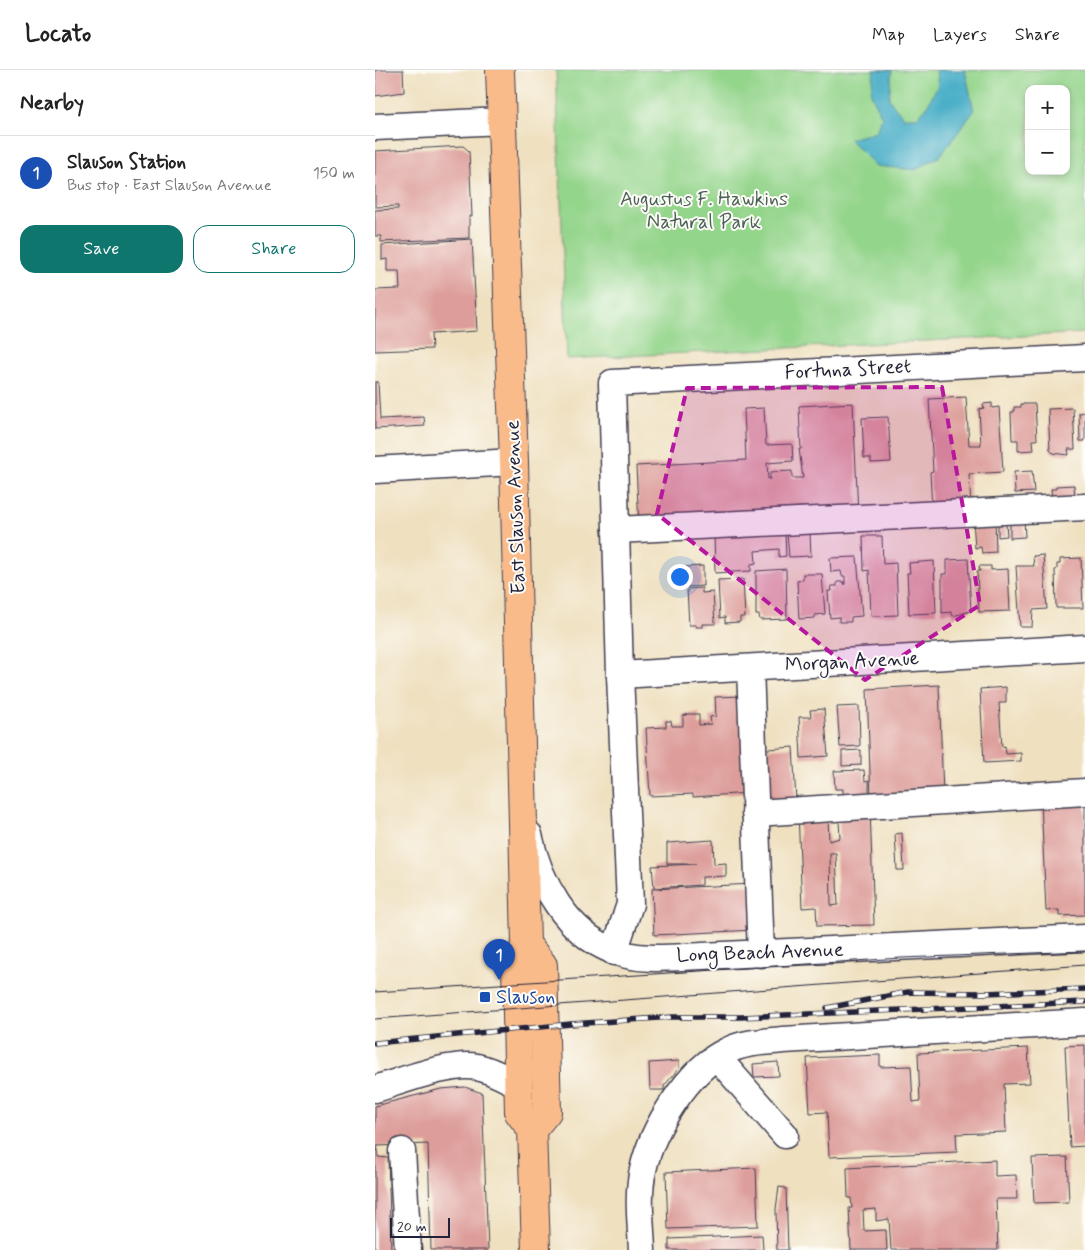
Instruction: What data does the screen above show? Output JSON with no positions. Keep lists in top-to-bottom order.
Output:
{
  "streets": {
    "main road": ["East Slauson Avenue"],
    "street": ["Fortuna Street", "Morgan Avenue", "Long Beach Avenue"]
  },
  "crossings": [
    ["East Slauson Avenue", "Long Beach Avenue"]
  ],
  "parks": ["Augustus F. Hawkins Natural Park"],
  "places": {
    "transit": ["Slauson"]
  },
  "scale_bar": "20 m",
  "page": {
    "header": "Locato",
    "nav": ["Map", "Layers", "Share"],
    "heading": "Nearby",
    "map_buttons": ["+", "−"],
    "list": [
      {
        "mark": "1",
        "name": "Slauson Station",
        "note": "Bus stop · East Slauson Avenue",
        "value": "150 m"
      }
    ],
    "buttons": ["Save", "Share"],
    "pins": "1",
    "scale": "20 m"
  }
}
